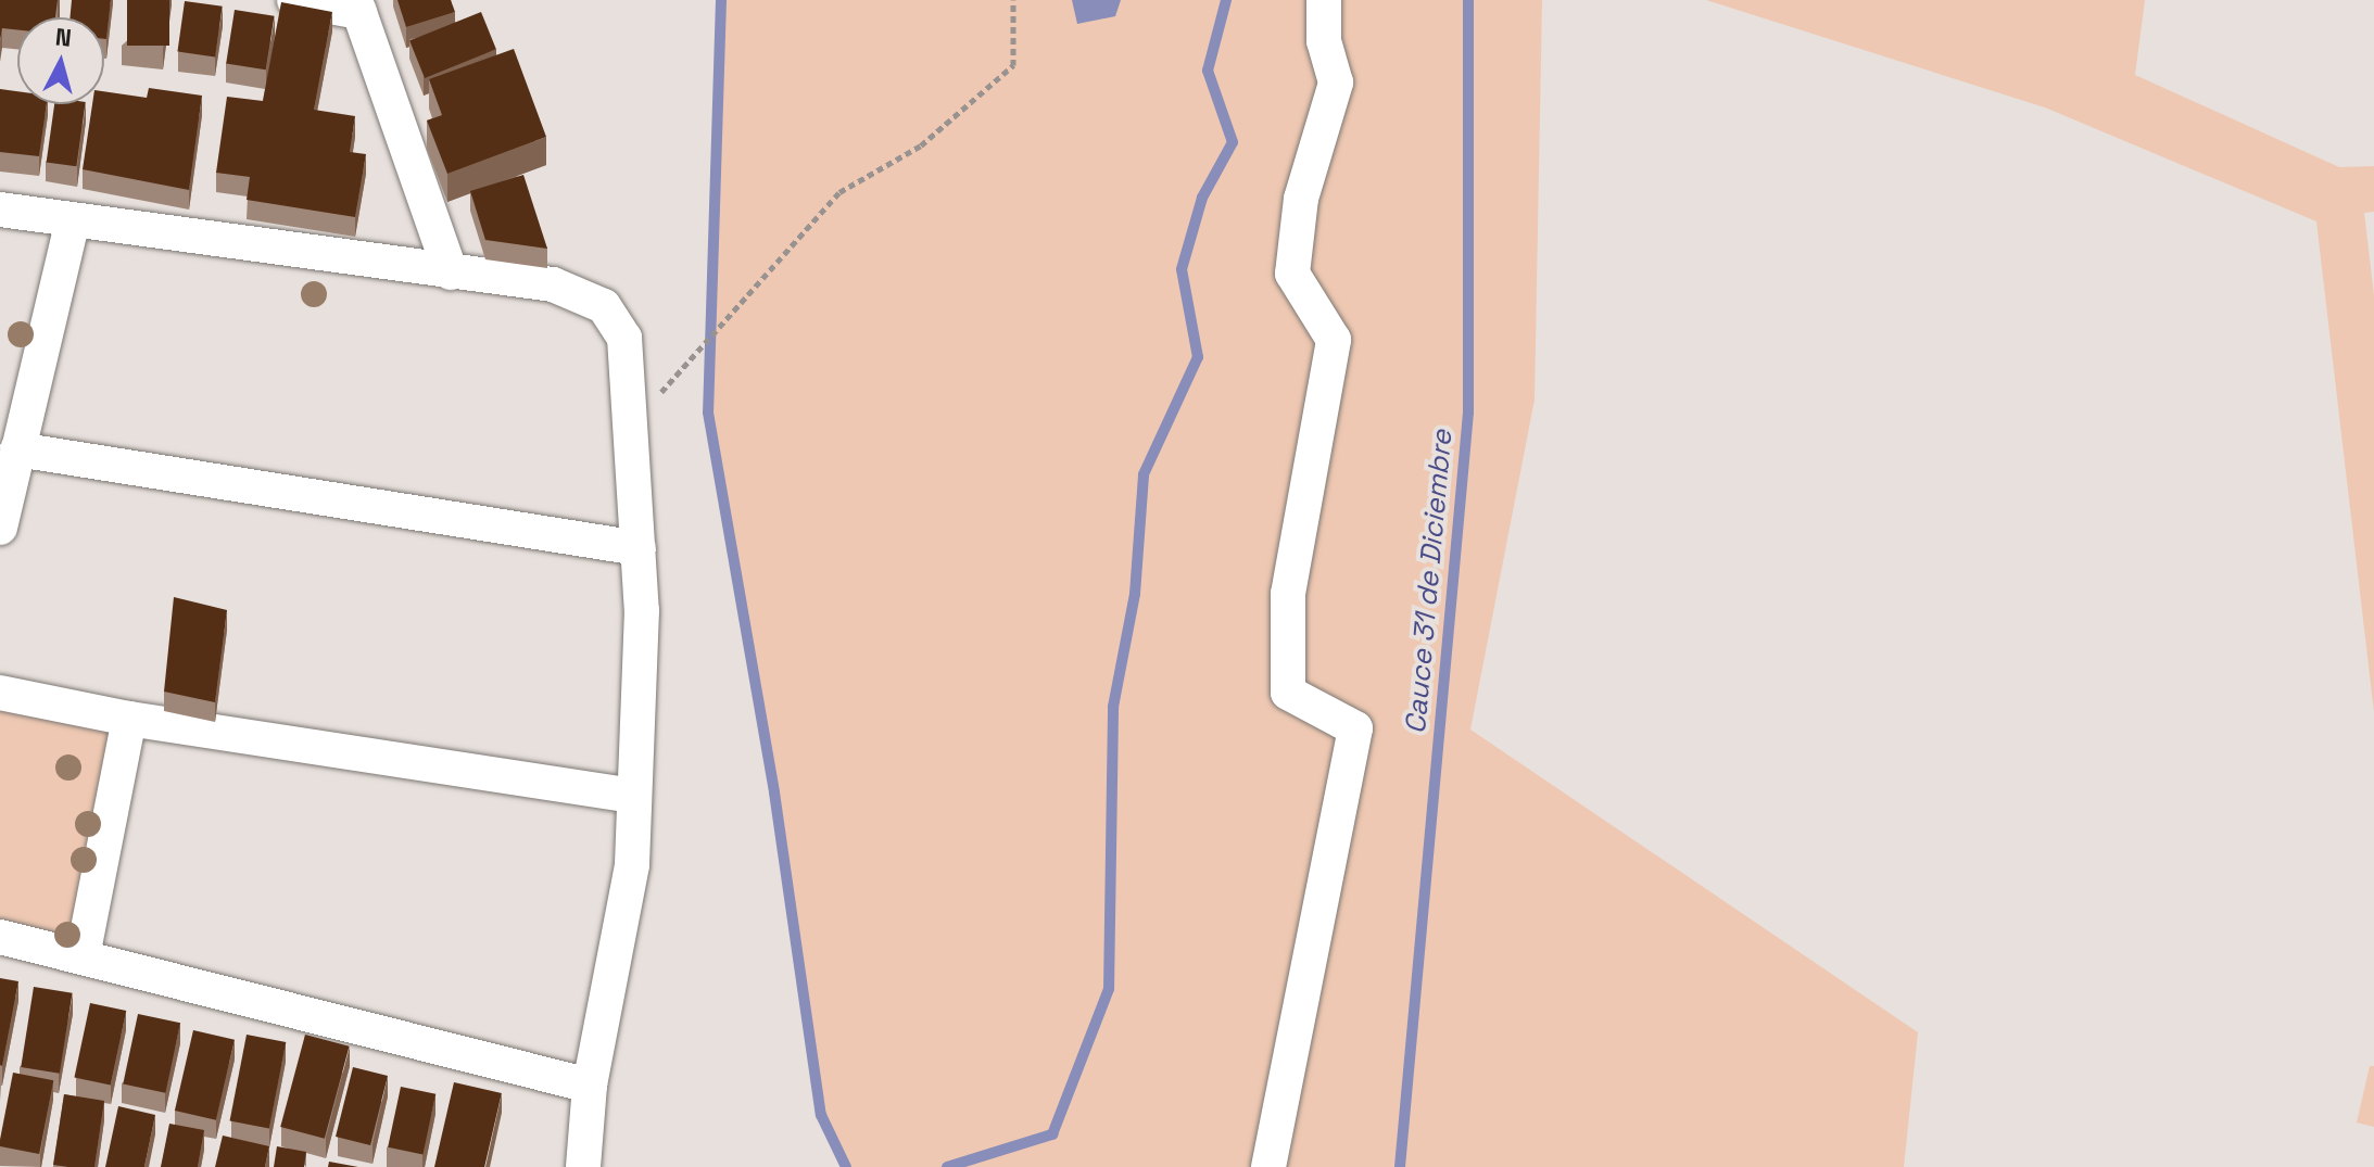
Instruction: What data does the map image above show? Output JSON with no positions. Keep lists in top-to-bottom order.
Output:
{
  "water": ["Cauce 31 de Diciembre"],
  "north": "top"
}
